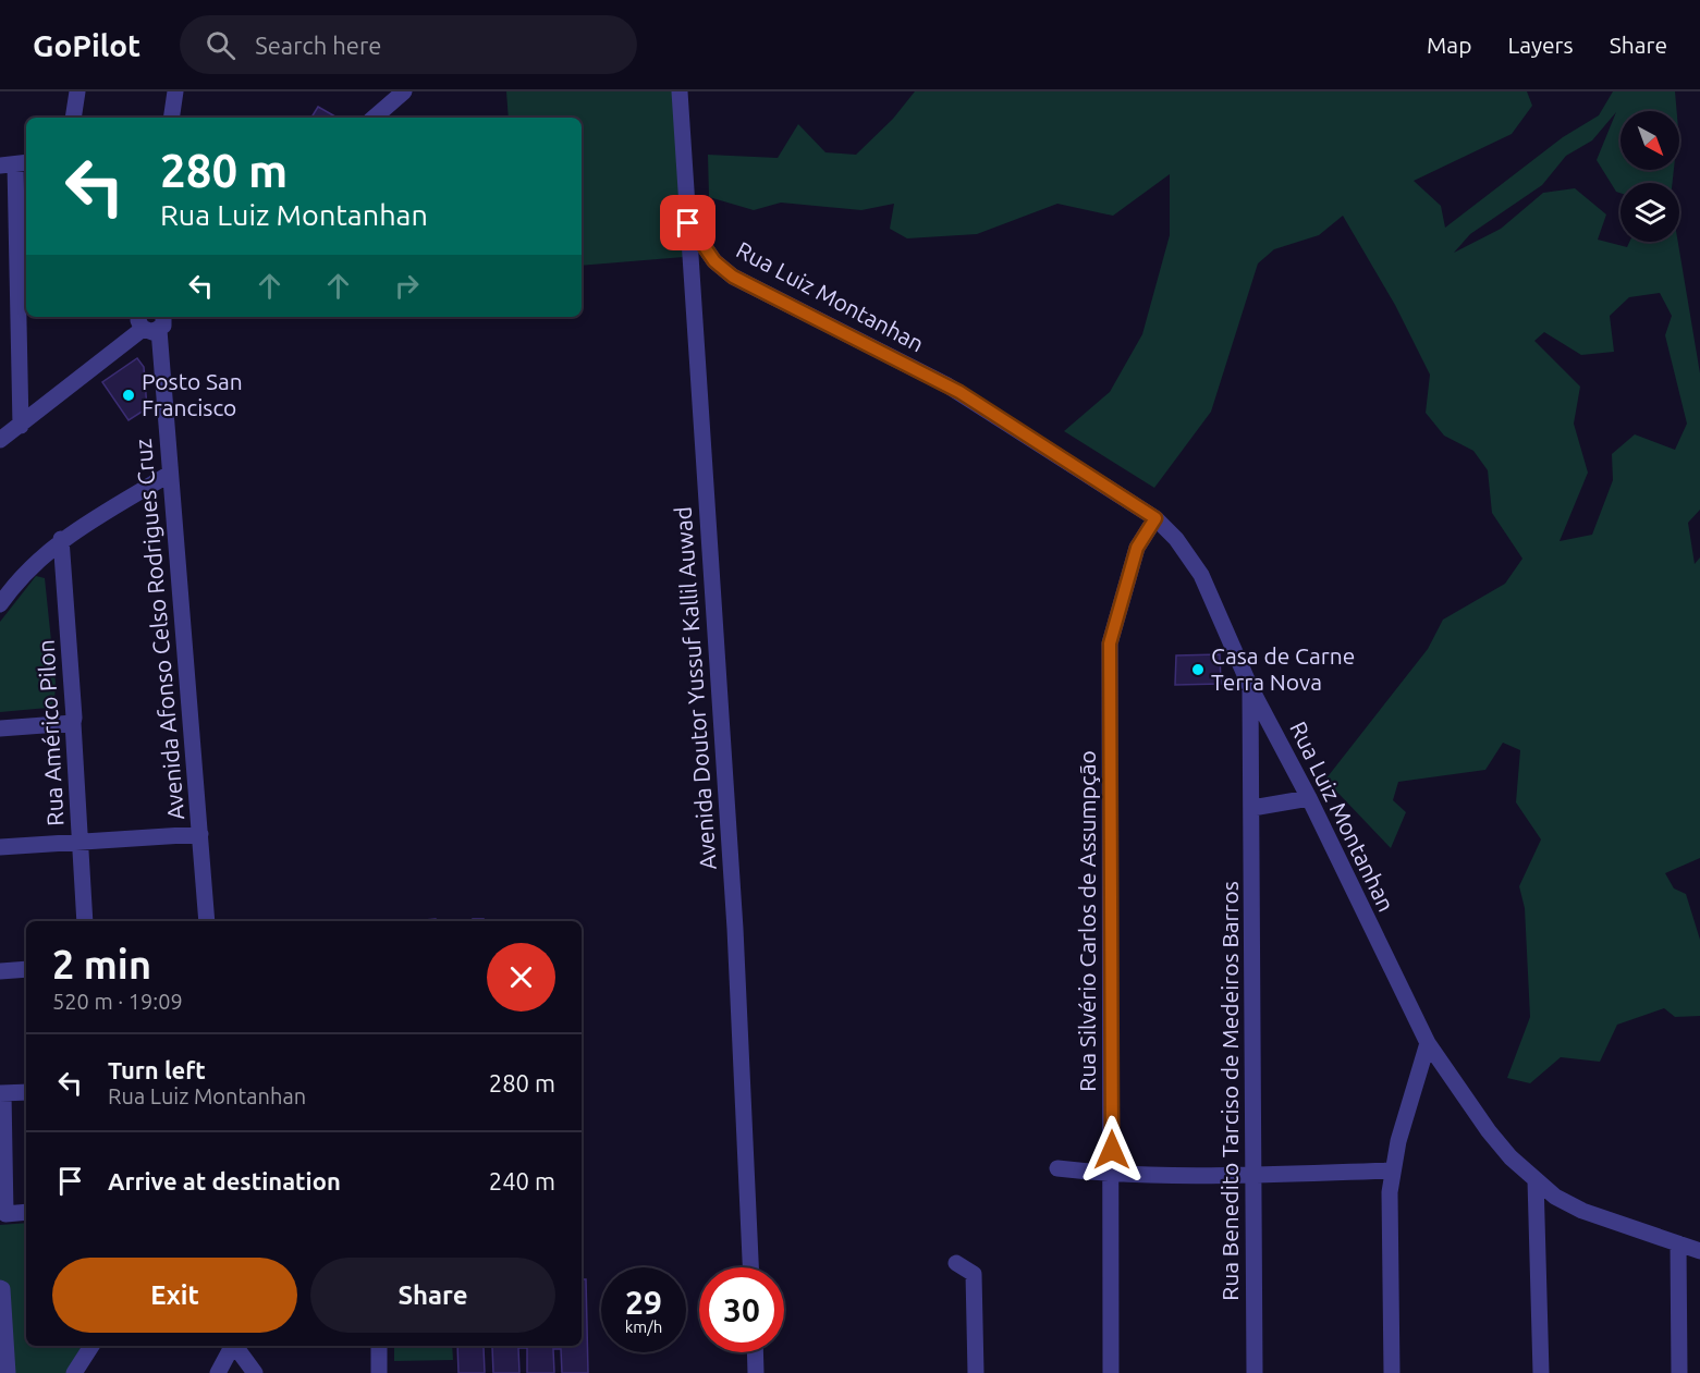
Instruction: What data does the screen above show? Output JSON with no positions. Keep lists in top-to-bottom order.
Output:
{
  "streets": {
    "street": [
      "Rua Luiz Montanhan",
      "Avenida Afonso Celso Rodrigues Cruz",
      "Avenida Doutor Yussuf Kallil Auwad",
      "Rua Américo Pilon",
      "Rua Silvério Carlos de Assumpção",
      "Rua Benedito Tarciso de Medeiros Barros"
    ]
  },
  "crossings": [
    ["Rua Luiz Montanhan", "Avenida Doutor Yussuf Kallil Auwad"],
    ["Rua Luiz Montanhan", "Rua Silvério Carlos de Assumpção"],
    ["Rua Luiz Montanhan", "Rua Benedito Tarciso de Medeiros Barros"]
  ],
  "places": ["Posto San Francisco", "Casa de Carne Terra Nova"],
  "north": "bottom right",
  "page": {
    "header": "GoPilot",
    "search": "Search here",
    "nav": ["Map", "Layers", "Share"],
    "turn": ["280 m", "Rua Luiz Montanhan"],
    "heading": ["2 min", "520 m · 19:09"],
    "list": [
      {
        "name": "Turn left",
        "note": "Rua Luiz Montanhan",
        "value": "280 m"
      },
      {
        "name": "Arrive at destination",
        "value": "240 m"
      }
    ],
    "buttons": ["Exit", "Share"],
    "speed": "29 km/h",
    "limit": "30"
  }
}
